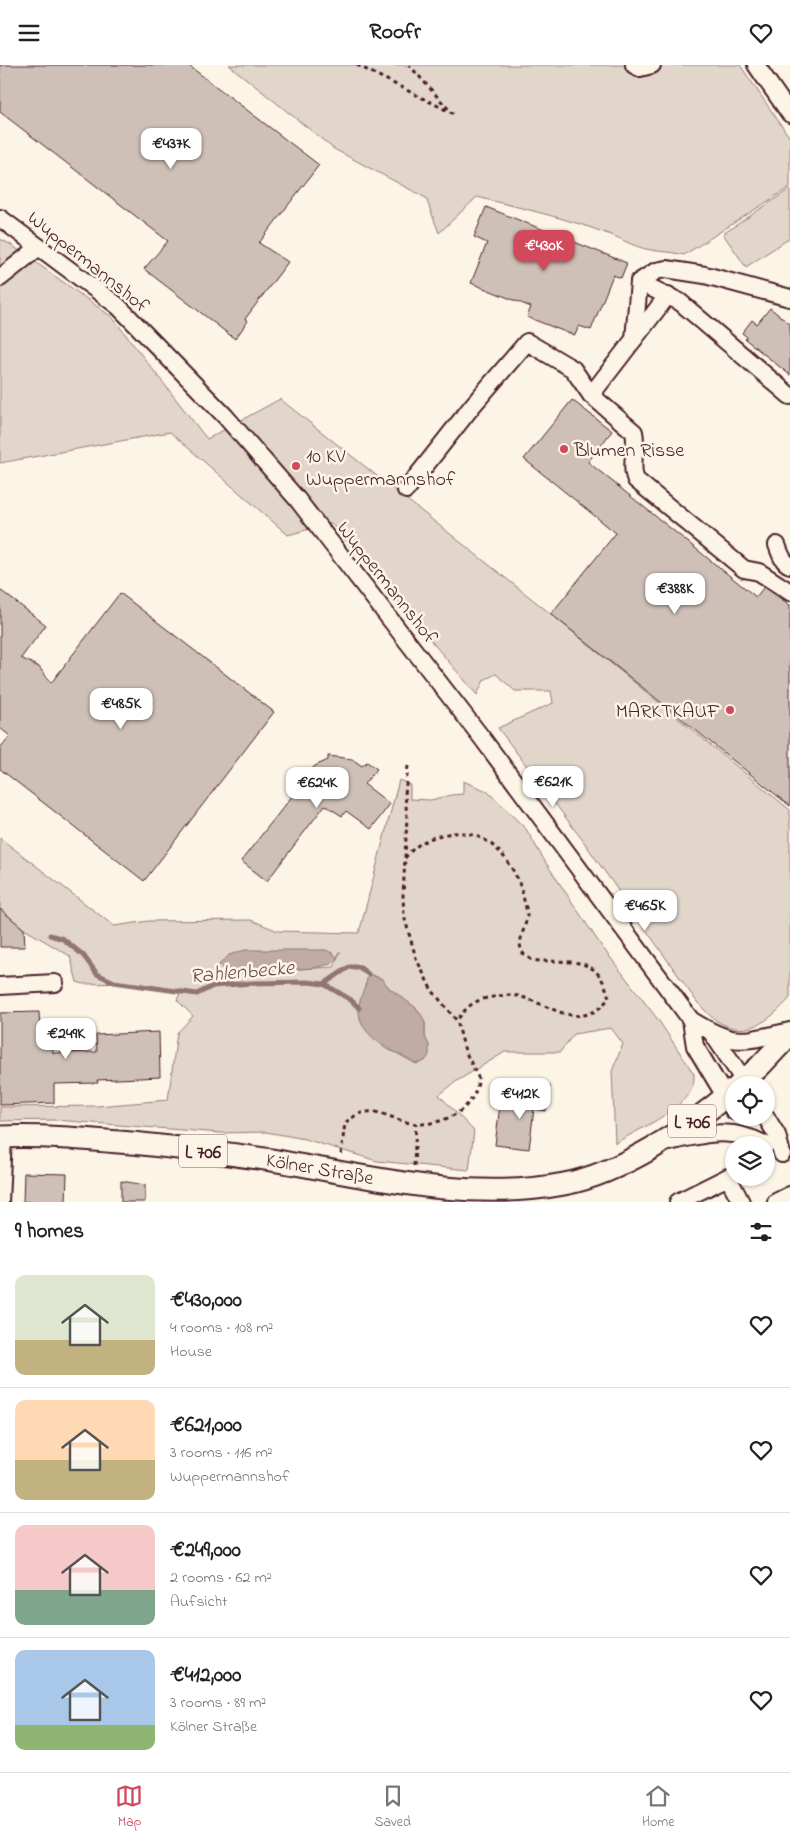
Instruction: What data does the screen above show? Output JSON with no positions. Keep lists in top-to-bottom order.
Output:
{
  "streets": {
    "main road": ["L 706", "Kölner Straße"],
    "street": ["Wuppermannshof"]
  },
  "crossings": [
    ["Wuppermannshof", "Kölner Straße"]
  ],
  "water": ["Rahlenbecke"],
  "places": ["Blumen Risse", "10 KV Wuppermannshof", "MARKTKAUF"],
  "page": {
    "header": "Roofr",
    "price": [
      "€437K",
      "€430K",
      "€388K",
      "€485K",
      "€621K",
      "€624K",
      "€465K",
      "€249K",
      "€412K"
    ],
    "heading": "9 homes",
    "list": [
      {
        "name": "€430,000",
        "note": "4 rooms · 108 m² · House"
      },
      {
        "name": "€621,000",
        "note": "3 rooms · 116 m² · Wuppermannshof"
      },
      {
        "name": "€249,000",
        "note": "2 rooms · 62 m² · Aufsicht"
      },
      {
        "name": "€412,000",
        "note": "3 rooms · 89 m² · Kölner Straße"
      }
    ],
    "tabs": ["Map", "Saved", "Home"]
  }
}
